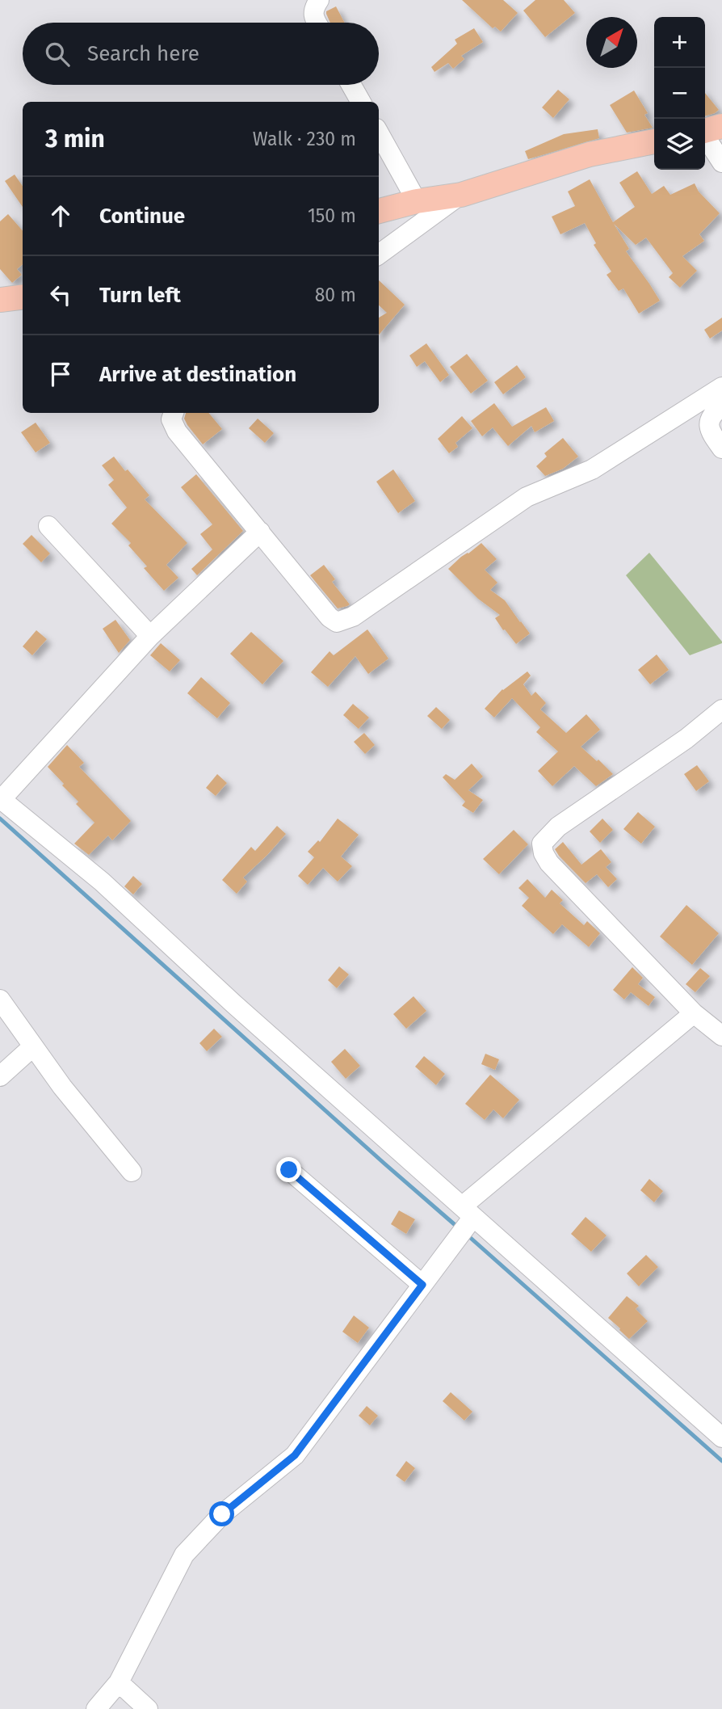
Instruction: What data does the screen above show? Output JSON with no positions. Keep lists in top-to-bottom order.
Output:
{
  "north": "top right",
  "page": {
    "map_buttons": ["+", "−"],
    "search": "Search here",
    "heading": ["3 min", "Walk · 230 m"],
    "list": [
      ["Continue", "150 m"],
      ["Turn left", "80 m"],
      "Arrive at destination"
    ]
  }
}
